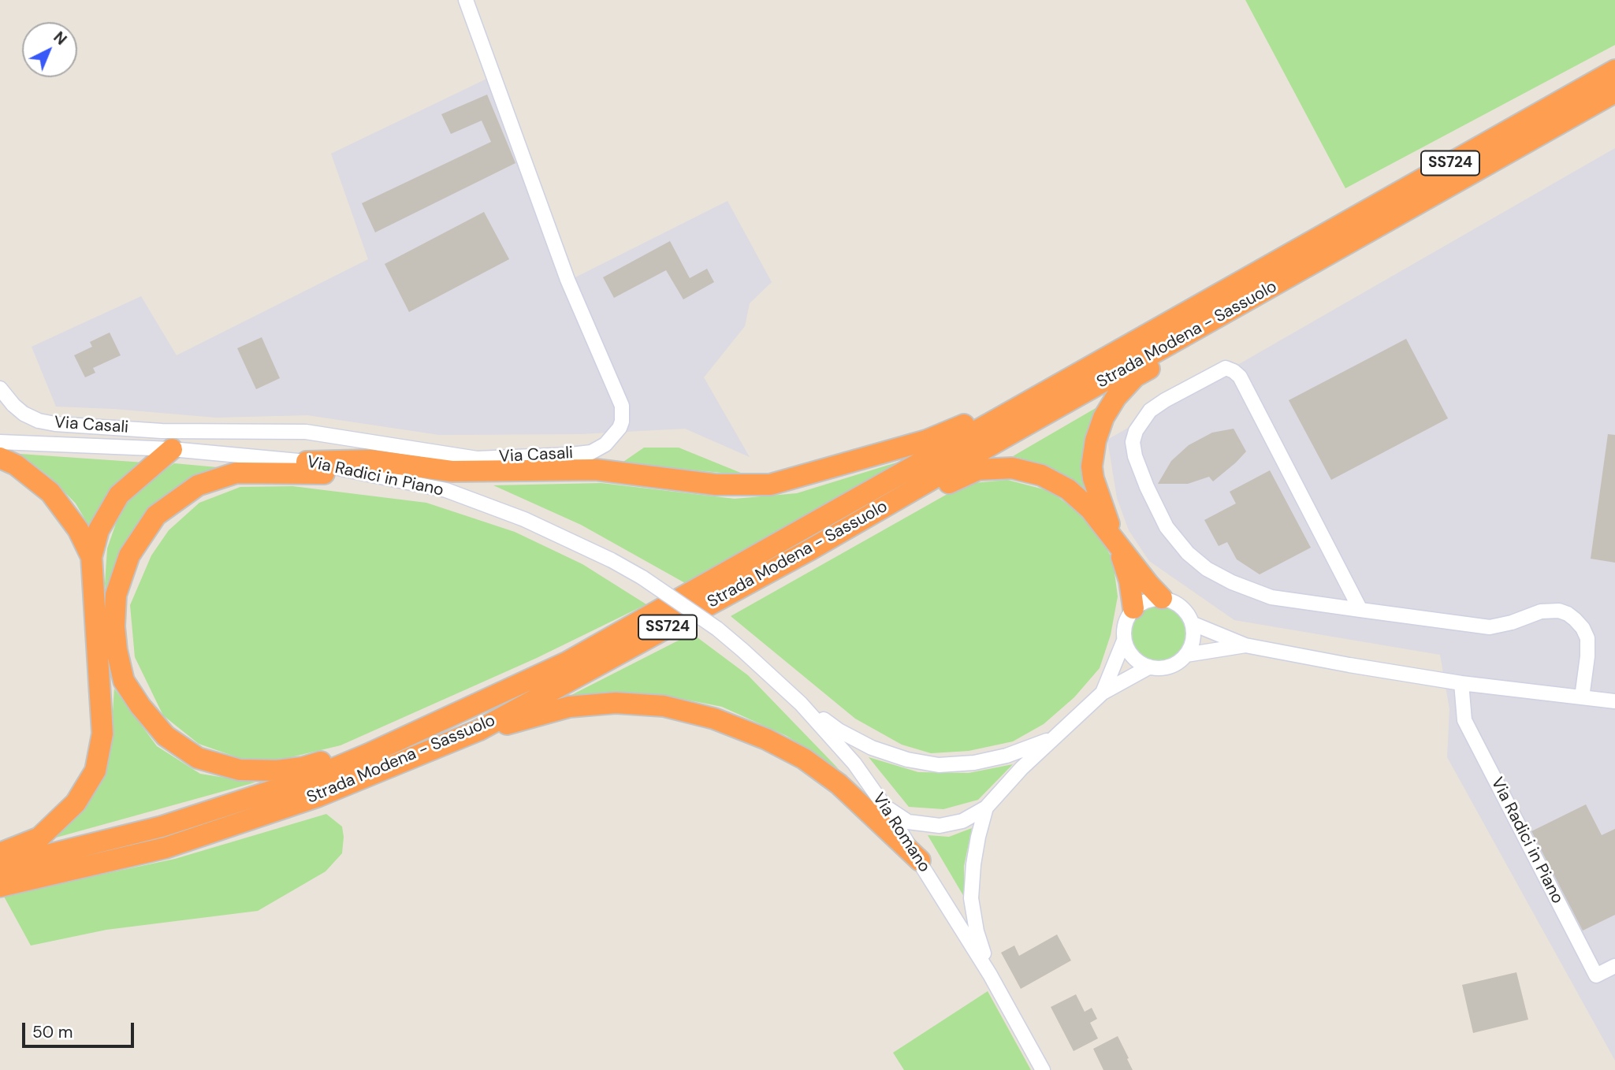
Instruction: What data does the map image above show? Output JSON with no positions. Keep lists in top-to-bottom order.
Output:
{
  "streets": {
    "highway": ["SS724", "Strada Modena - Sassuolo"],
    "street": ["Via Casali", "Via Radici in Piano", "Via Romano"]
  },
  "crossings": [
    ["SS724", "Strada Modena - Sassuolo"],
    ["Via Radici in Piano", "Via Romano"]
  ],
  "scale_bar": "50 m",
  "north": "top right"
}
